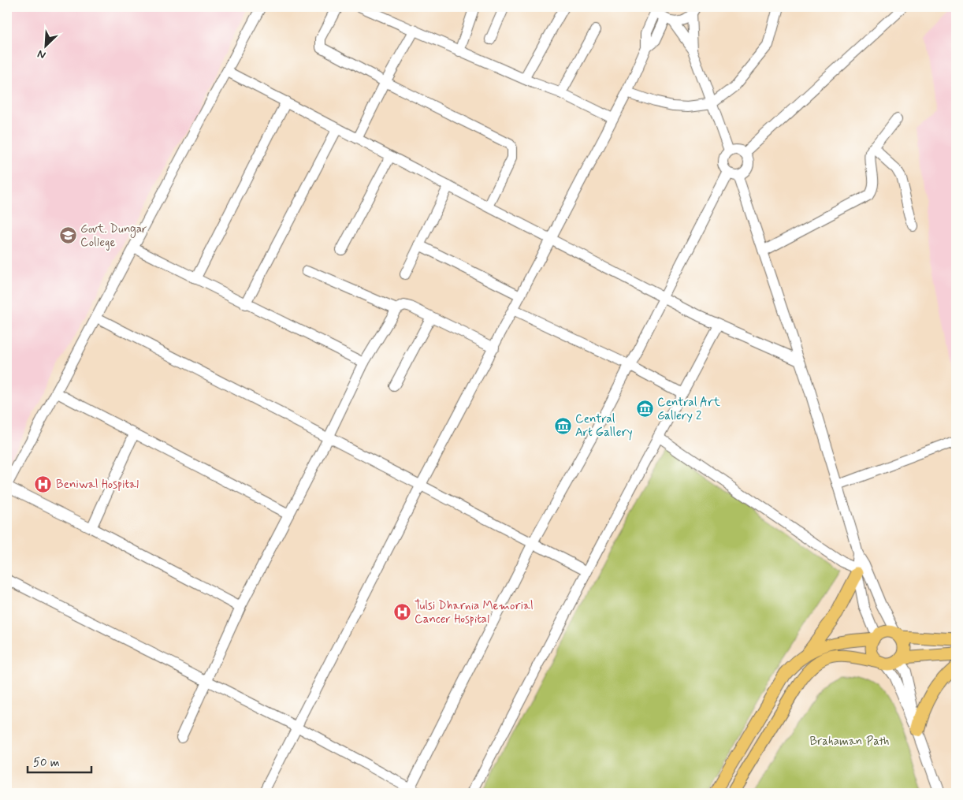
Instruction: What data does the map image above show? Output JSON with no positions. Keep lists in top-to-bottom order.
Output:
{
  "parks": ["Brahaman Path"],
  "places": {
    "school or university": ["Govt. Dungar College"],
    "museum": ["Central Art Gallery 2", "Central Art Gallery"],
    "hospital": ["Beniwal Hospital", "Tulsi Dharnia Memorial Cancer Hospital"]
  },
  "scale_bar": "50 m",
  "north": "bottom left"
}
